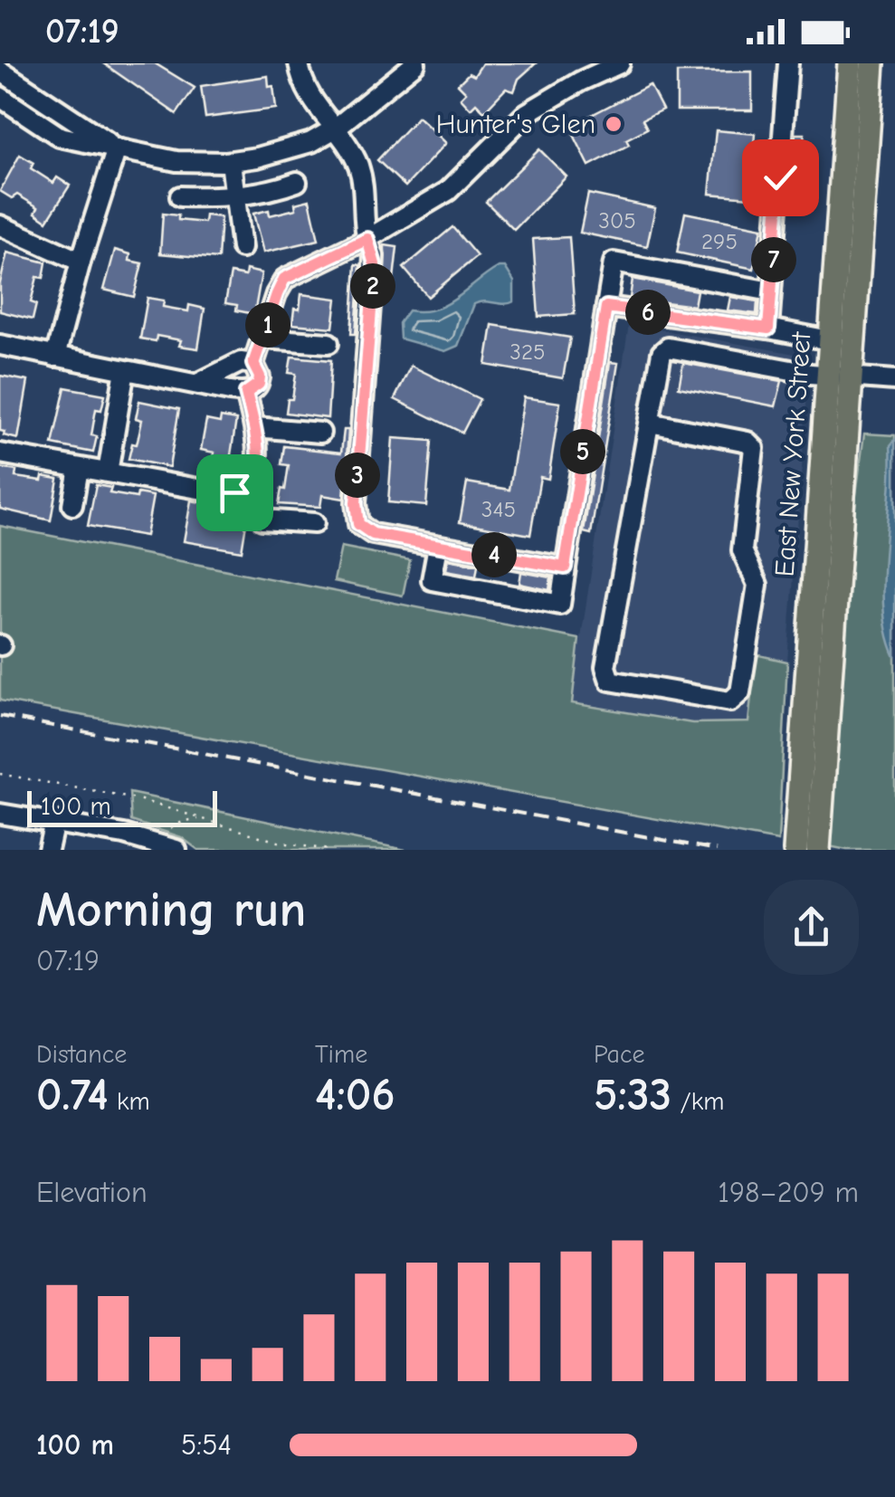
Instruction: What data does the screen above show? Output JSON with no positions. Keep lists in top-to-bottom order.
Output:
{
  "streets": {
    "main road": ["East New York Street"]
  },
  "places": ["Hunter's Glen"],
  "house_numbers": [
    "305",
    "295",
    "325",
    "345"
  ],
  "scale_bar": "100 m",
  "page": {
    "status": "07:19",
    "pins": [
      "7",
      "2",
      "6",
      "1",
      "5",
      "3",
      "4"
    ],
    "scale": "100 m",
    "heading": ["Morning run", "07:19"],
    "stats": [
      ["Distance", "0.74 km"],
      ["Time", "4:06"],
      ["Pace", "5:33 /km"]
    ],
    "chart": ["Elevation", "198–209 m"],
    "list": [
      {
        "name": "100 m",
        "note": "5:54"
      }
    ]
  }
}
